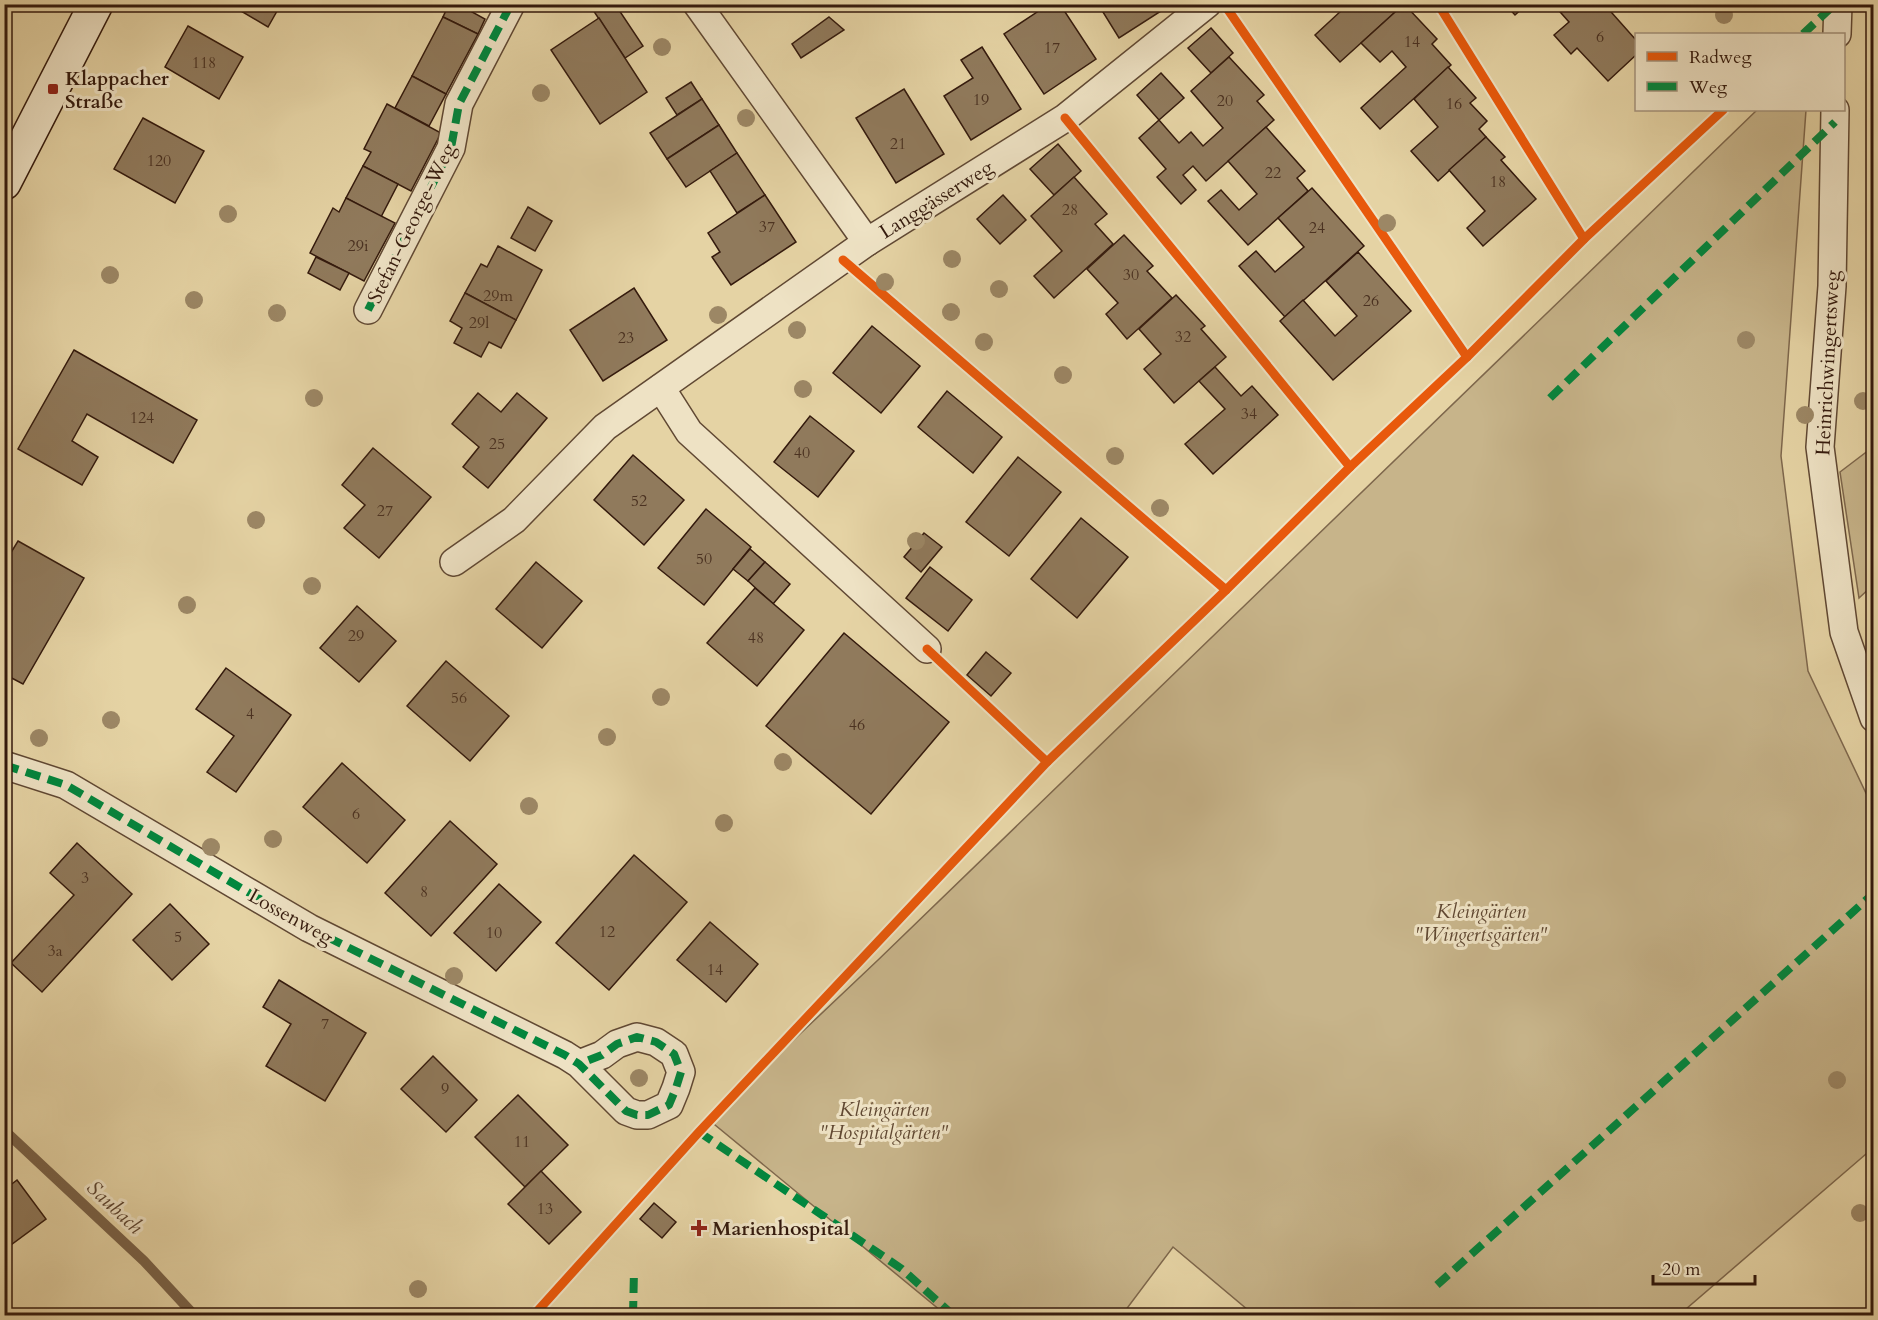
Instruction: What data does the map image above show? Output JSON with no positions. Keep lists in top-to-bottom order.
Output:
{
  "streets": {
    "street": [
      "Langgässerweg",
      "Stefan-George-Weg",
      "Heinrichwingertsweg",
      "Lossenweg"
    ]
  },
  "water": ["Saubach"],
  "parks": ["Kleingärten \"Wingertsgärten\"", "Kleingärten \"Hospitalgärten\""],
  "places": {
    "transit": ["Klappacher Straße"],
    "health": ["Marienhospital"]
  },
  "house_numbers": [
    "6",
    "14",
    "17",
    "118",
    "19",
    "20",
    "16",
    "21",
    "120",
    "22",
    "18",
    "28",
    "37",
    "24",
    "29i",
    "30",
    "29m",
    "26",
    "29l",
    "32",
    "23",
    "34",
    "124",
    "25",
    "40",
    "52",
    "27",
    "50",
    "29",
    "48",
    "56",
    "4",
    "46",
    "6",
    "3",
    "8",
    "12",
    "10",
    "5",
    "3a",
    "14",
    "7",
    "9",
    "11",
    "13"
  ],
  "legend": ["Radweg", "Weg"],
  "scale_bar": "20 m"
}
